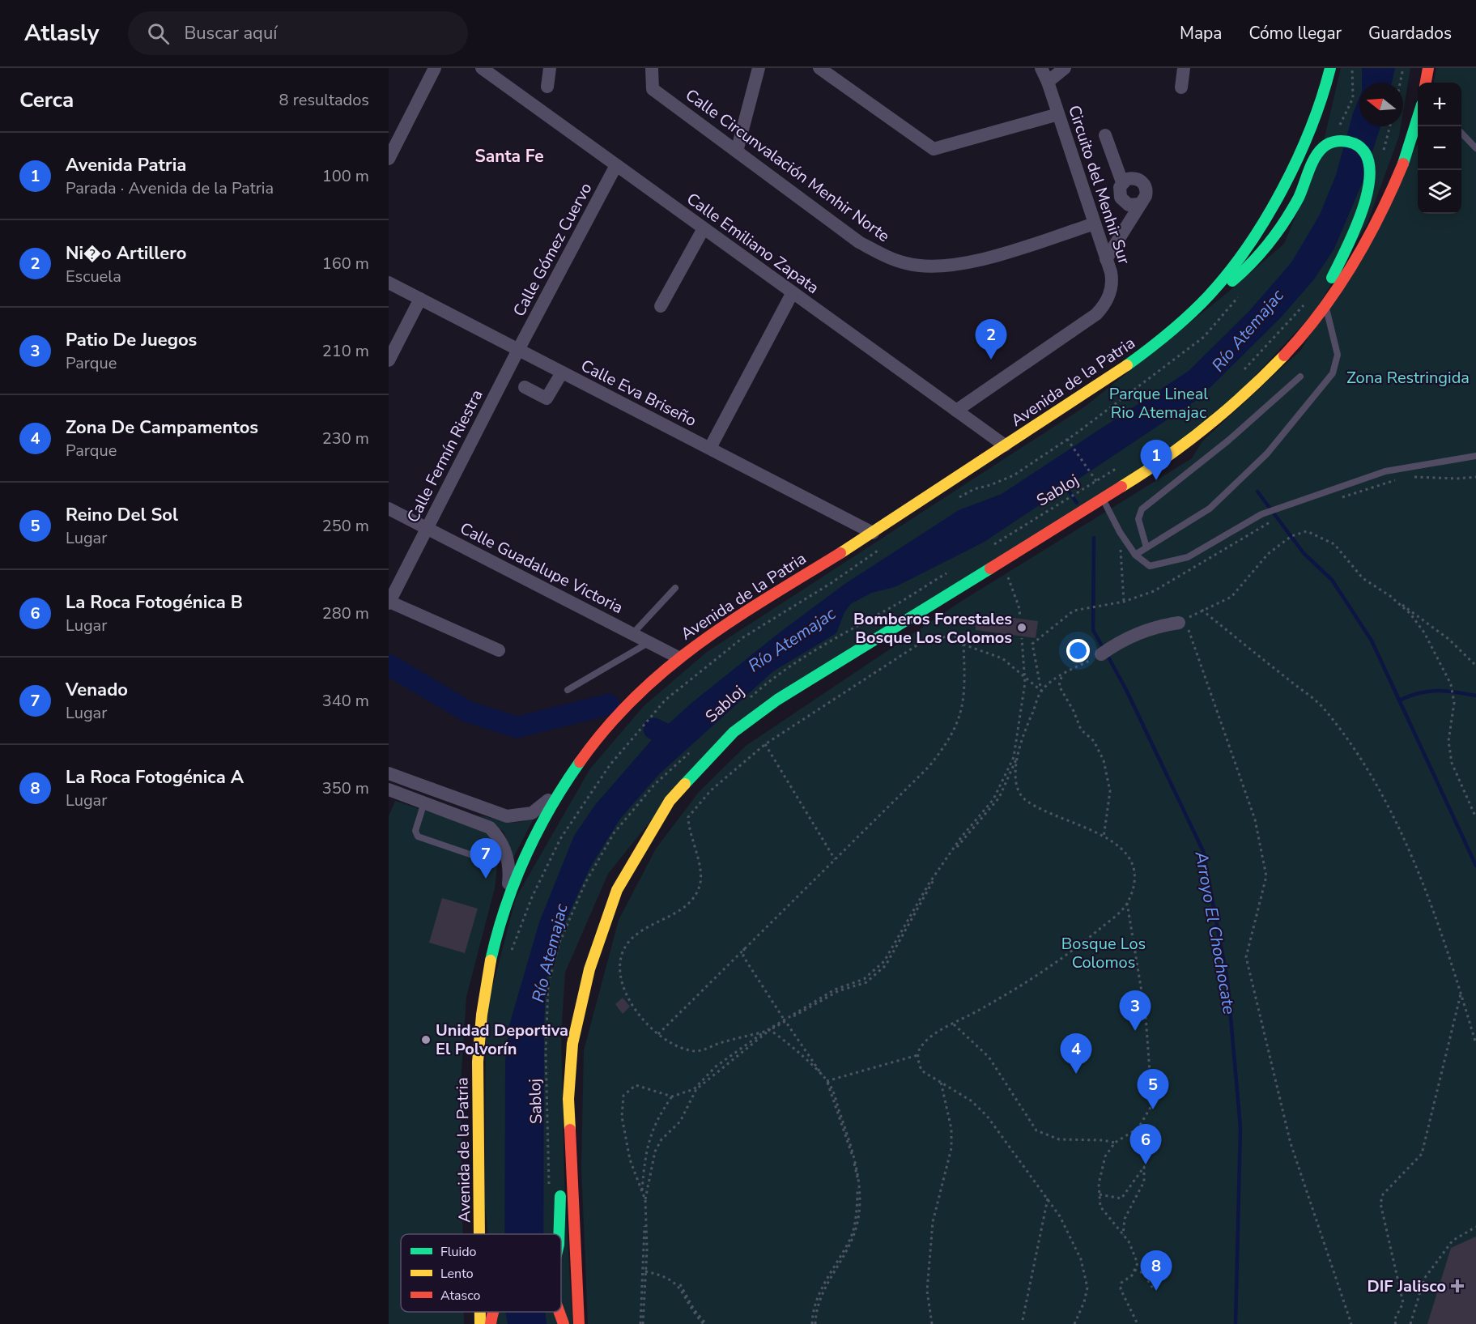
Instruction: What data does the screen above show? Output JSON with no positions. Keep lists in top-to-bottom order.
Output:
{
  "streets": {
    "main road": ["Avenida de la Patria"],
    "street": [
      "Calle Circunvalación Menhir Norte",
      "Circuito del Menhir Sur",
      "Calle Emiliano Zapata",
      "Calle Gómez Cuervo",
      "Calle Eva Briseño",
      "Calle Fermín Riestra",
      "Calle Guadalupe Victoria"
    ],
    "path": ["Sabloj"]
  },
  "crossings": [
    ["Calle Circunvalación Menhir Norte", "Circuito del Menhir Sur"],
    ["Circuito del Menhir Sur", "Calle Emiliano Zapata"],
    ["Calle Emiliano Zapata", "Calle Gómez Cuervo"],
    ["Calle Emiliano Zapata", "Avenida de la Patria"],
    ["Calle Gómez Cuervo", "Calle Eva Briseño"],
    ["Calle Gómez Cuervo", "Calle Fermín Riestra"],
    ["Avenida de la Patria", "Calle Eva Briseño"],
    ["Avenida de la Patria", "Calle Guadalupe Victoria"],
    ["Calle Eva Briseño", "Calle Fermín Riestra"],
    ["Calle Fermín Riestra", "Calle Guadalupe Victoria"]
  ],
  "districts": ["Santa Fe"],
  "water": ["Río Atemajac", "Arroyo El Chochocate"],
  "parks": ["Zona Restringida", "Parque Lineal Rio Atemajac", "Bosque Los Colomos"],
  "places": {
    "other": ["Bomberos Forestales Bosque Los Colomos", "Unidad Deportiva El Polvorín"],
    "health": ["DIF Jalisco"]
  },
  "legend": ["Fluido", "Lento", "Atasco"],
  "north": "left",
  "page": {
    "header": "Atlasly",
    "search": "Buscar aquí",
    "nav": ["Mapa", "Cómo llegar", "Guardados"],
    "heading": ["Cerca", "8 resultados"],
    "map_buttons": ["+", "−"],
    "list": [
      {
        "mark": "1",
        "name": "Avenida Patria",
        "note": "Parada · Avenida de la Patria",
        "value": "100 m"
      },
      {
        "mark": "2",
        "name": "Ni�o Artillero",
        "note": "Escuela",
        "value": "160 m"
      },
      {
        "mark": "3",
        "name": "Patio De Juegos",
        "note": "Parque",
        "value": "210 m"
      },
      {
        "mark": "4",
        "name": "Zona De Campamentos",
        "note": "Parque",
        "value": "230 m"
      },
      {
        "mark": "5",
        "name": "Reino Del Sol",
        "note": "Lugar",
        "value": "250 m"
      },
      {
        "mark": "6",
        "name": "La Roca Fotogénica B",
        "note": "Lugar",
        "value": "280 m"
      },
      {
        "mark": "7",
        "name": "Venado",
        "note": "Lugar",
        "value": "340 m"
      },
      {
        "mark": "8",
        "name": "La Roca Fotogénica A",
        "note": "Lugar",
        "value": "350 m"
      }
    ],
    "pins": [
      "2",
      "1",
      "7",
      "3",
      "4",
      "5",
      "6",
      "8"
    ]
  }
}
